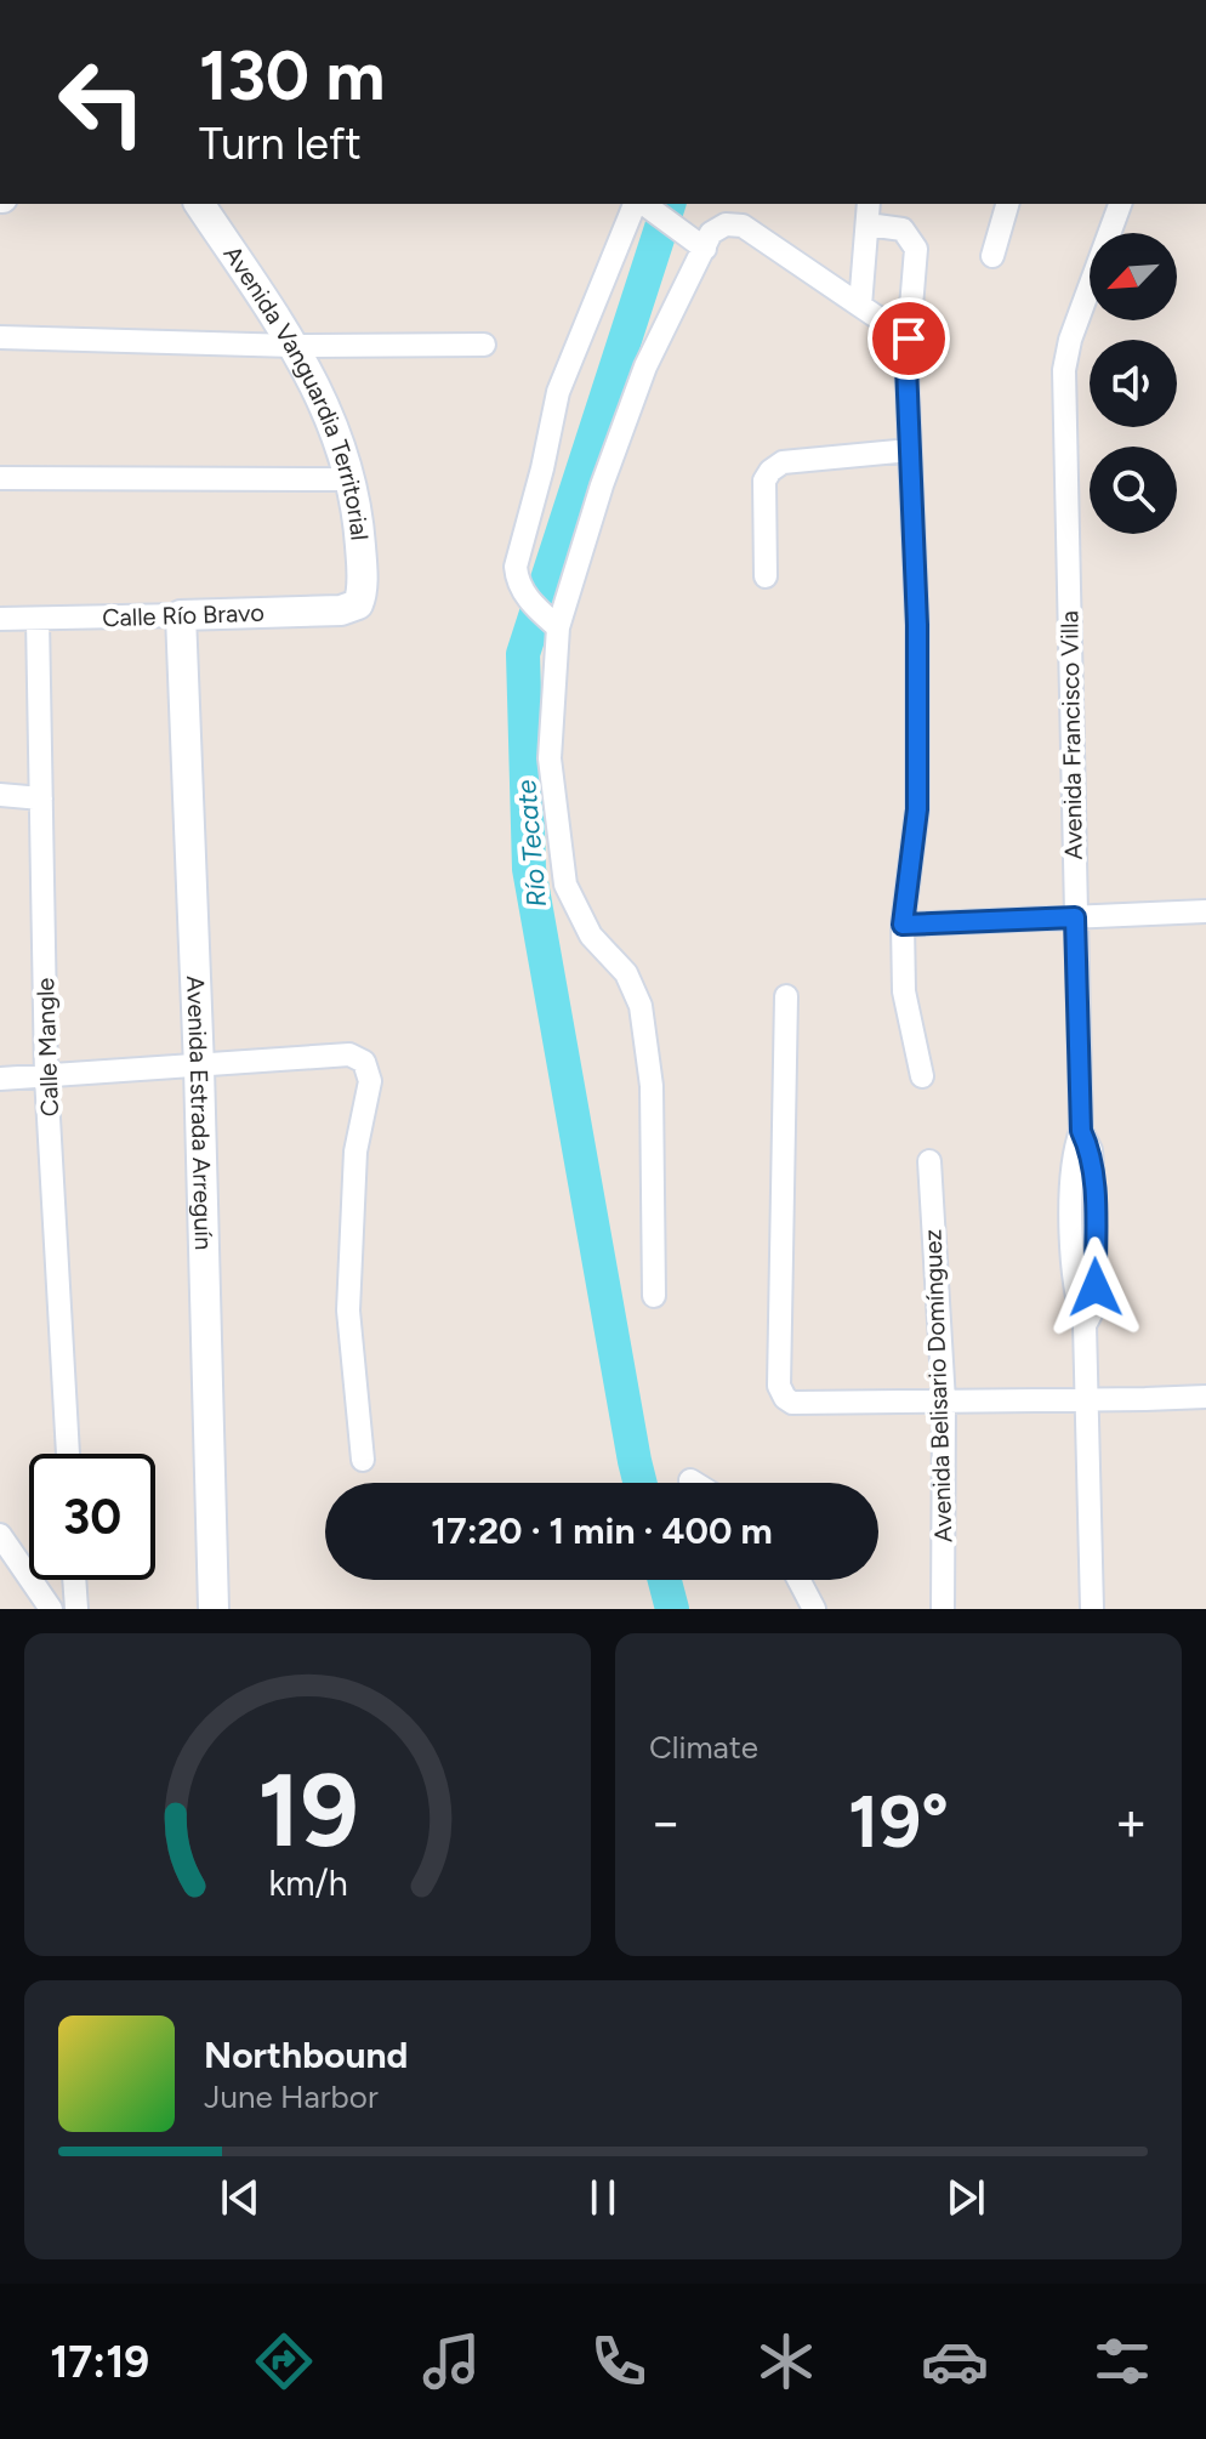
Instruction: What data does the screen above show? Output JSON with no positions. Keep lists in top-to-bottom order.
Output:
{
  "streets": {
    "street": [
      "Avenida Vanguardia Territorial",
      "Calle Río Bravo",
      "Avenida Francisco Villa",
      "Calle Mangle",
      "Avenida Estrada Arreguín",
      "Avenida Belisario Domínguez"
    ]
  },
  "crossings": [
    ["Avenida Vanguardia Territorial", "Calle Río Bravo"],
    ["Calle Río Bravo", "Calle Mangle"],
    ["Calle Río Bravo", "Avenida Estrada Arreguín"]
  ],
  "water": ["Río Tecate"],
  "north": "bottom left",
  "page": {
    "turn": ["130 m", "Turn left"],
    "limit": "30",
    "trip": "17:20 · 1 min · 400 m",
    "tile": "Climate",
    "heat": ["−", "19°", "+"],
    "song": ["Northbound", "June Harbor"],
    "tabs": "17:19",
    "gauge": ["19", "km/h"]
  }
}
